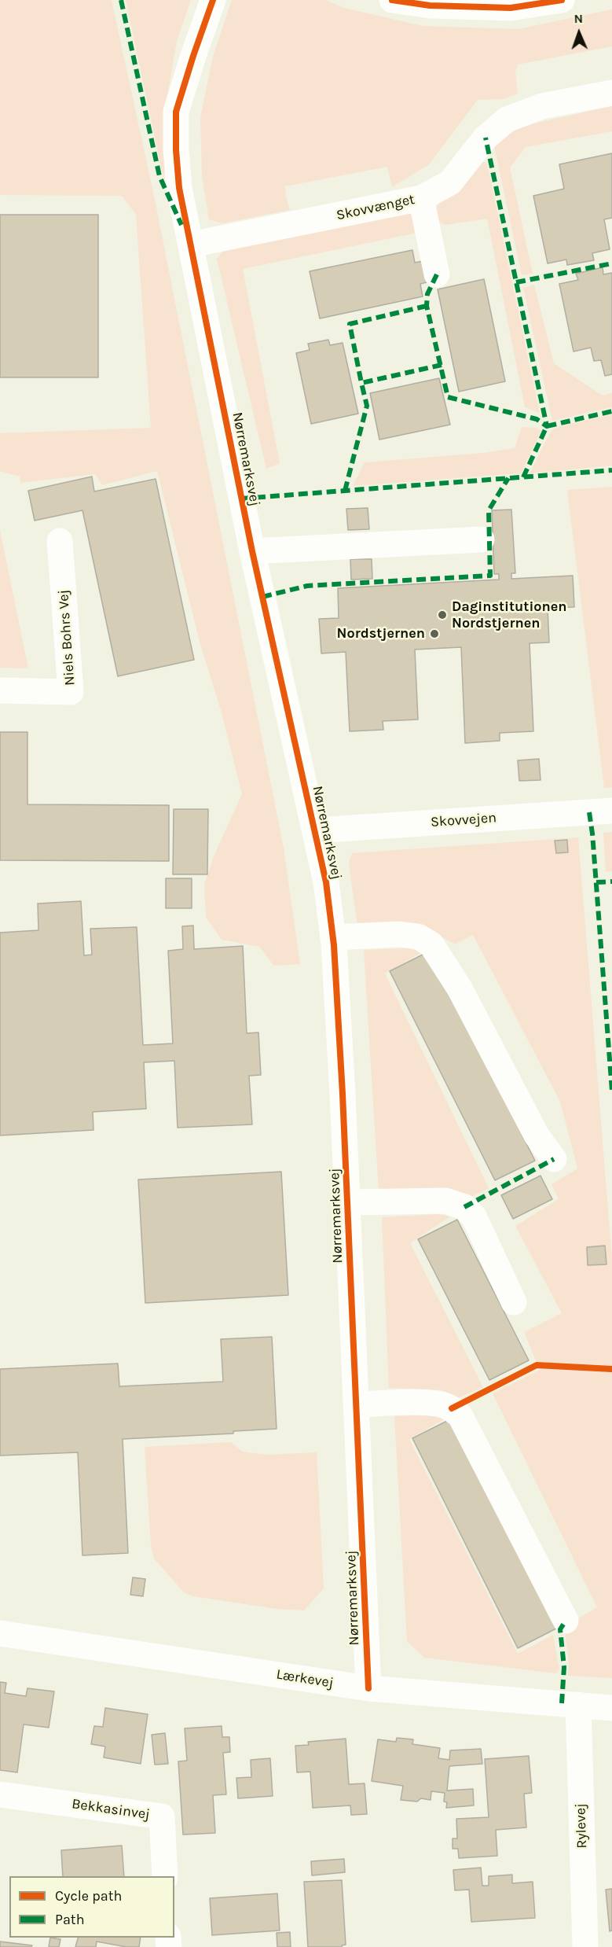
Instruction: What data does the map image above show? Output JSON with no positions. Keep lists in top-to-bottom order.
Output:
{
  "streets": {
    "street": [
      "Skovvænget",
      "Nørremarksvej",
      "Niels Bohrs Vej",
      "Skovvejen",
      "Lærkevej",
      "Bekkasinvej",
      "Rylevej"
    ]
  },
  "crossings": [
    ["Skovvænget", "Nørremarksvej"],
    ["Nørremarksvej", "Skovvejen"],
    ["Nørremarksvej", "Lærkevej"],
    ["Lærkevej", "Rylevej"]
  ],
  "places": ["Daginstitutionen Nordstjernen", "Nordstjernen"],
  "legend": ["Cycle path", "Path"],
  "north": "top"
}
